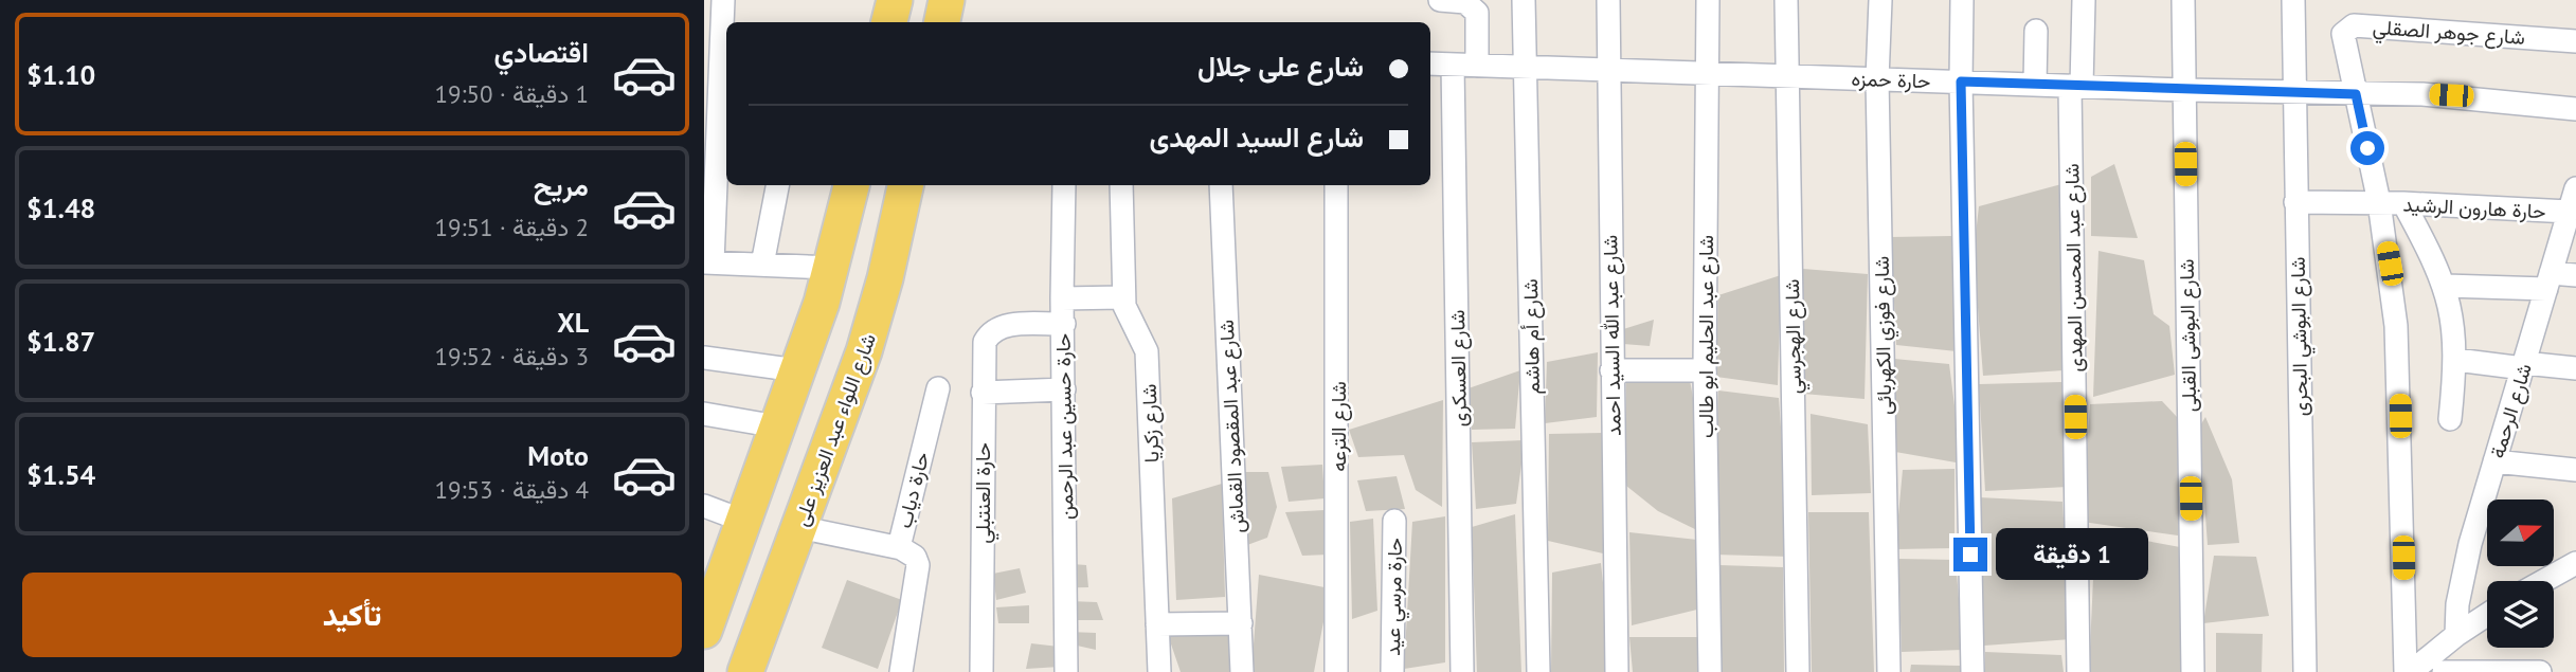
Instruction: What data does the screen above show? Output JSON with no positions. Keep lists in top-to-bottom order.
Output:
{
  "streets": {
    "main road": ["شارع اللواء عبد العزيز على"],
    "street": [
      "شارع جوهر الصقلي",
      "حارة حمزه",
      "حارة هارون الرشيد",
      "شارع عبد المحسن المهدى",
      "شارع عبد الله السيد احمد",
      "شارع فوزي الكهربائى",
      "شارع البوشى القبلى",
      "شارع أم هاشم",
      "شارع عبد الحليم ابو طالب",
      "شارع الهجرسي",
      "شارع البوشي البحرى",
      "شارع العسكرى",
      "شارع الرحمة",
      "شارع زكريا",
      "حارة حسين عبد الرحمن",
      "شارع عبد المقصود القماش",
      "شارع الترعه",
      "حارة دياب",
      "حارة العنتبلي",
      "حارة مرسي عيد"
    ]
  },
  "crossings": [
    ["شارع جوهر الصقلي", "حارة حمزه"],
    ["حارة حمزه", "شارع عبد المحسن المهدى"],
    ["حارة حمزه", "شارع عبد الله السيد احمد"],
    ["حارة حمزه", "شارع فوزي الكهربائى"],
    ["حارة حمزه", "شارع البوشى القبلى"],
    ["حارة حمزه", "شارع أم هاشم"],
    ["حارة حمزه", "شارع عبد الحليم ابو طالب"],
    ["حارة حمزه", "شارع الهجرسي"],
    ["حارة حمزه", "شارع البوشي البحرى"],
    ["حارة حمزه", "شارع العسكرى"],
    ["حارة هارون الرشيد", "شارع البوشي البحرى"],
    ["حارة هارون الرشيد", "شارع الرحمة"],
    ["حارة حسين عبد الرحمن", "حارة العنتبلي"]
  ],
  "north": "right",
  "page": {
    "list": [
      {
        "name": "اقتصادي",
        "note": "1 دقيقة · 19:50",
        "value": "$1.10"
      },
      {
        "name": "مريح",
        "note": "2 دقيقة · 19:51",
        "value": "$1.48"
      },
      {
        "name": "XL",
        "note": "3 دقيقة · 19:52",
        "value": "$1.87"
      },
      {
        "name": "Moto",
        "note": "4 دقيقة · 19:53",
        "value": "$1.54"
      }
    ],
    "banner": ["شارع على جلال", "شارع السيد المهدى"],
    "bubble": "1 دقيقة",
    "buttons": "تأكيد"
  }
}
